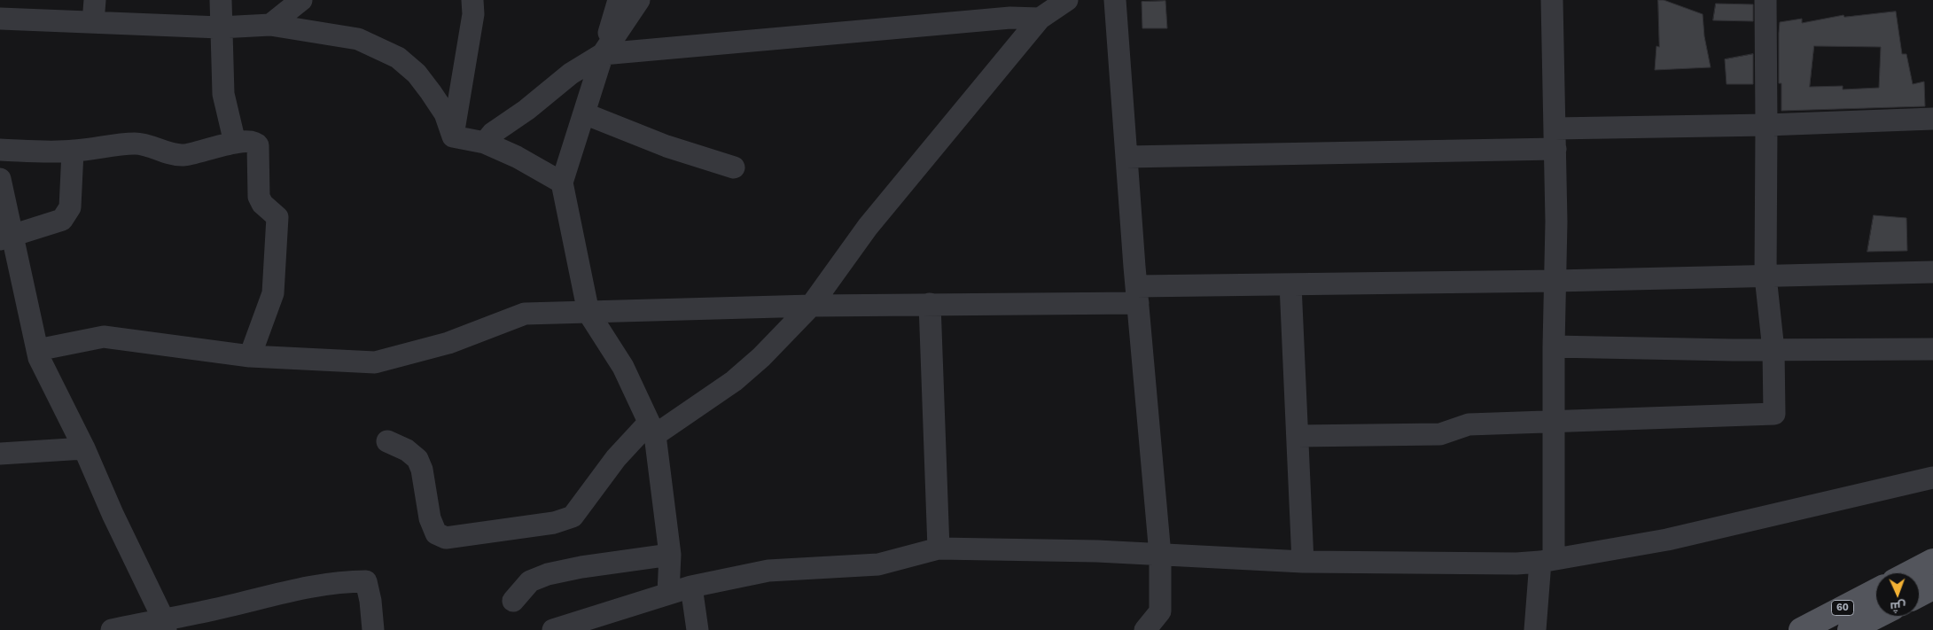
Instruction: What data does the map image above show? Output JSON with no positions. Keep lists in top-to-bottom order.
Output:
{
  "streets": {
    "main road": ["60"]
  },
  "north": "bottom"
}
